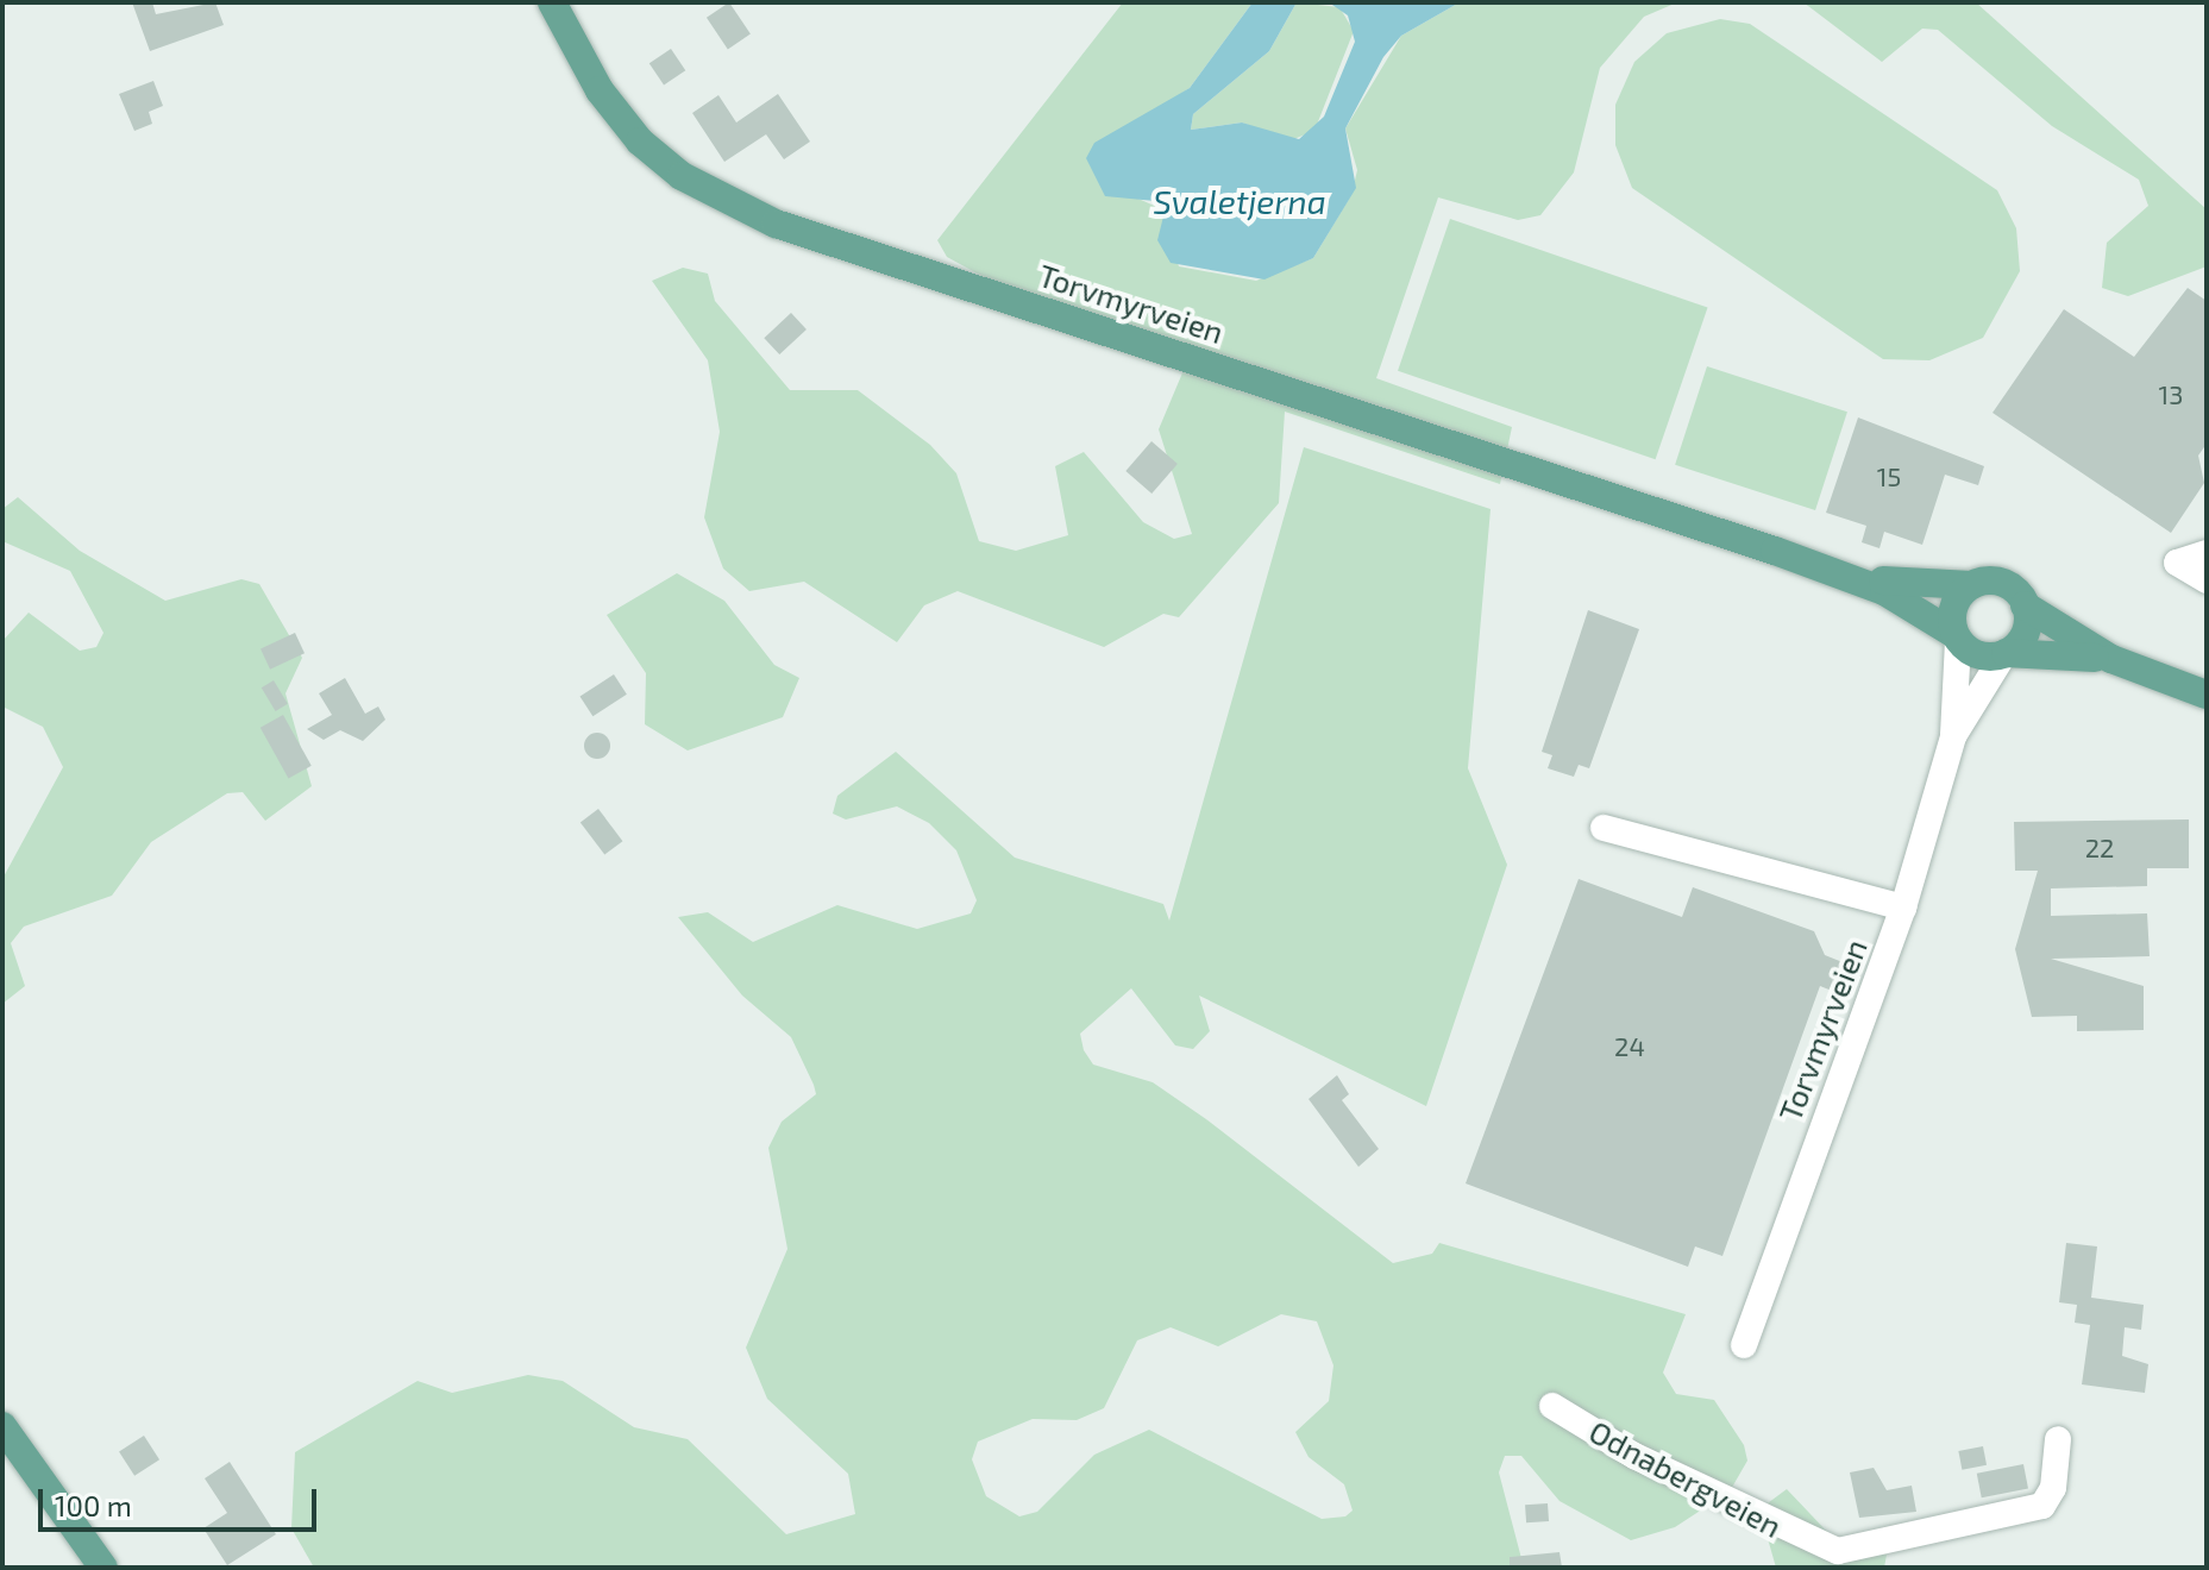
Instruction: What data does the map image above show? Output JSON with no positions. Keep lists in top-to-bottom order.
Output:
{
  "streets": {
    "main road": ["Torvmyrveien"],
    "street": ["Odnabergveien"]
  },
  "water": ["Svaletjerna"],
  "house_numbers": [
    "13",
    "15",
    "22",
    "24"
  ],
  "scale_bar": "100 m"
}
